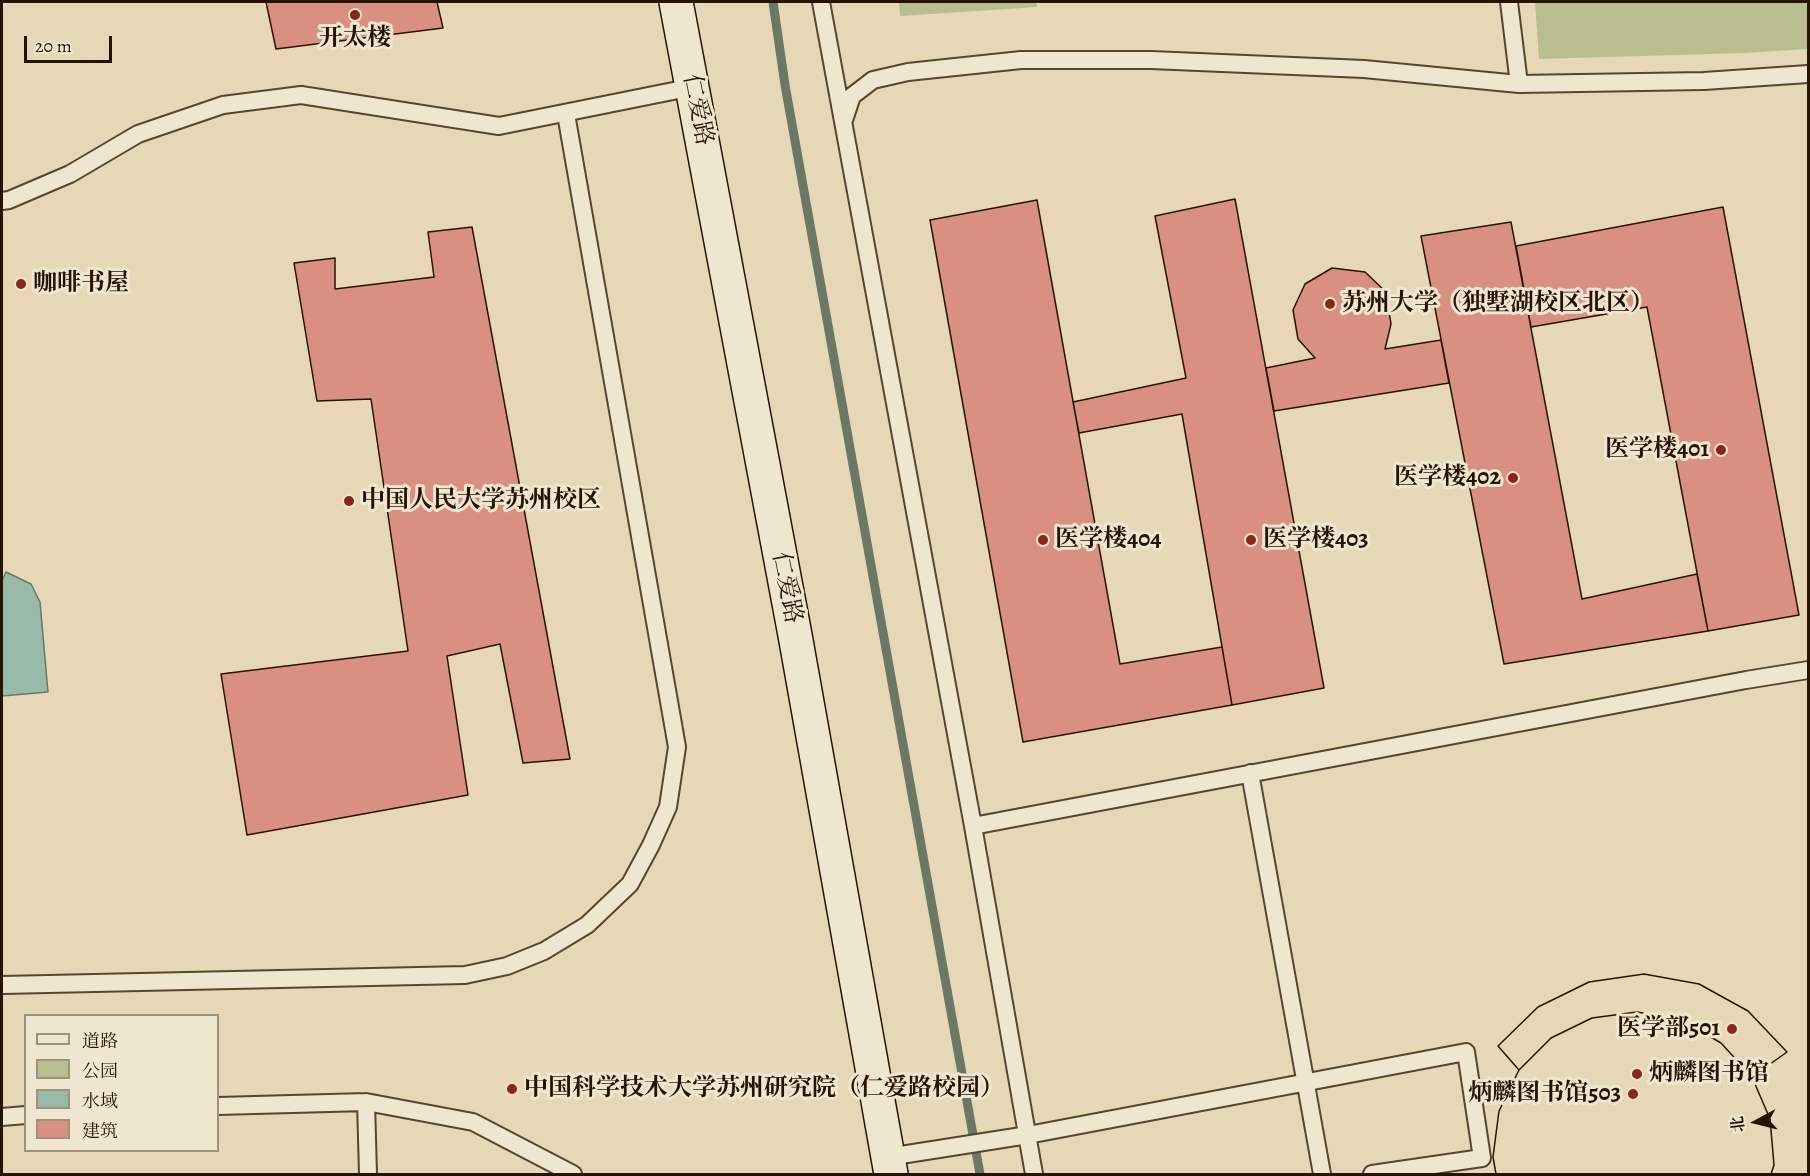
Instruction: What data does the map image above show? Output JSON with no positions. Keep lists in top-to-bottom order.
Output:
{
  "streets": {
    "main road": ["仁爱路"]
  },
  "places": [
    "开太楼",
    "咖啡书屋",
    "苏州大学（独墅湖校区北区）",
    "医学楼401",
    "医学楼402",
    "中国人民大学苏州校区",
    "医学楼404",
    "医学楼403",
    "医学部501",
    "炳麟图书馆",
    "中国科学技术大学苏州研究院（仁爱路校园）",
    "炳麟图书馆503"
  ],
  "legend": [
    "道路",
    "公园",
    "水域",
    "建筑"
  ],
  "scale_bar": "20 m",
  "north": "left"
}
